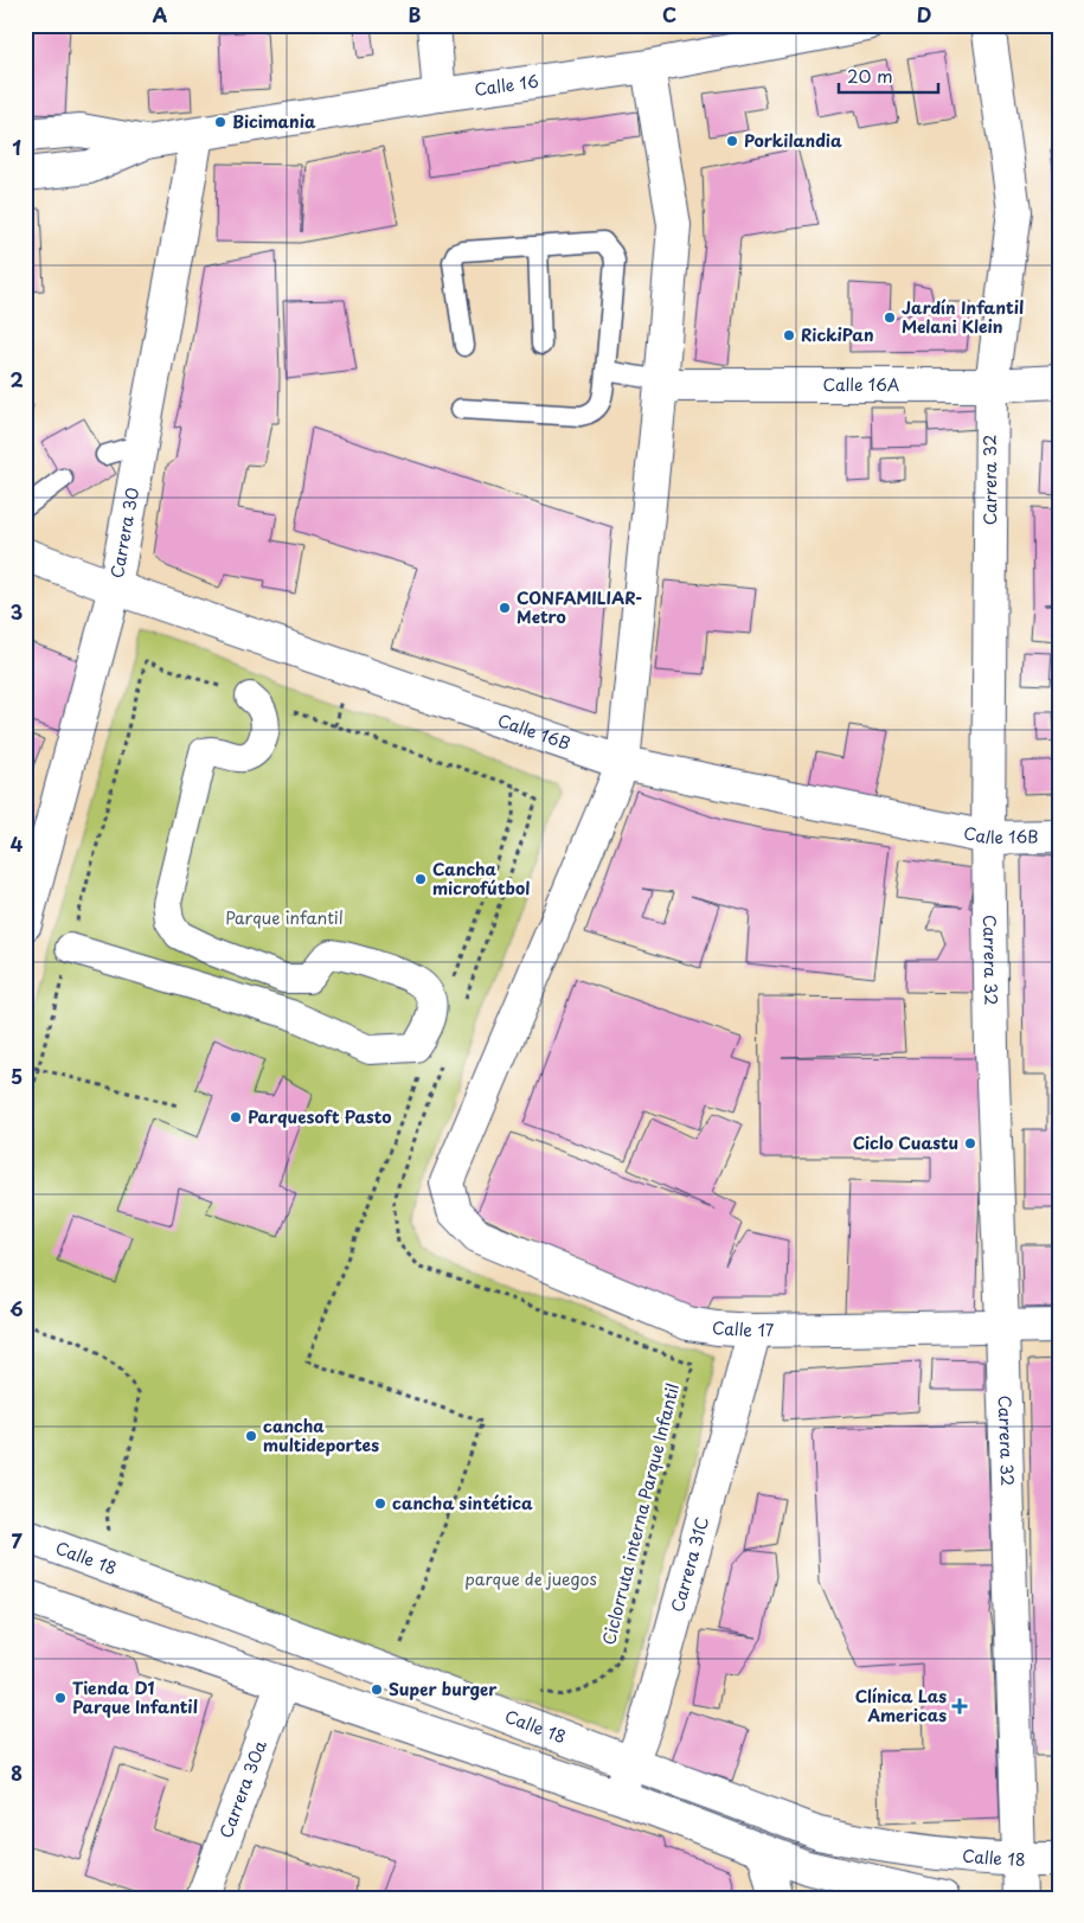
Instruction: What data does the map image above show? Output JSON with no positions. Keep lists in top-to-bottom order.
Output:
{
  "streets": {
    "street": [
      "Calle 16",
      "Calle 16A",
      "Carrera 32",
      "Carrera 30",
      "Calle 16B",
      "Calle 17",
      "Calle 18",
      "Carrera 31C",
      "Carrera 30a"
    ],
    "path": ["Ciclorruta interna Parque Infantil"]
  },
  "crossings": [
    ["Calle 16", "Carrera 30"],
    ["Calle 16A", "Carrera 32"],
    ["Carrera 32", "Calle 16B"],
    ["Carrera 32", "Calle 17"],
    ["Carrera 32", "Calle 18"],
    ["Carrera 30", "Calle 16B"],
    ["Calle 16B", "Calle 17"],
    ["Calle 17", "Carrera 31C"],
    ["Calle 18", "Carrera 31C"]
  ],
  "parks": ["Parque infantil", "parque de juegos"],
  "places": {
    "other": [
      "Bicimania",
      "Porkilandia",
      "Jardín Infantil Melani Klein",
      "RickiPan",
      "CONFAMILIAR- Metro",
      "Cancha microfútbol",
      "Parquesoft Pasto",
      "Ciclo Cuastu",
      "cancha multideportes",
      "cancha sintética",
      "Super burger",
      "Tienda D1 Parque Infantil"
    ],
    "health": ["Clínica Las Americas"]
  },
  "scale_bar": "20 m",
  "grid": {
    "columns": [
      "A",
      "B",
      "C",
      "D"
    ],
    "rows": [
      "1",
      "2",
      "3",
      "4",
      "5",
      "6",
      "7",
      "8"
    ]
  }
}
